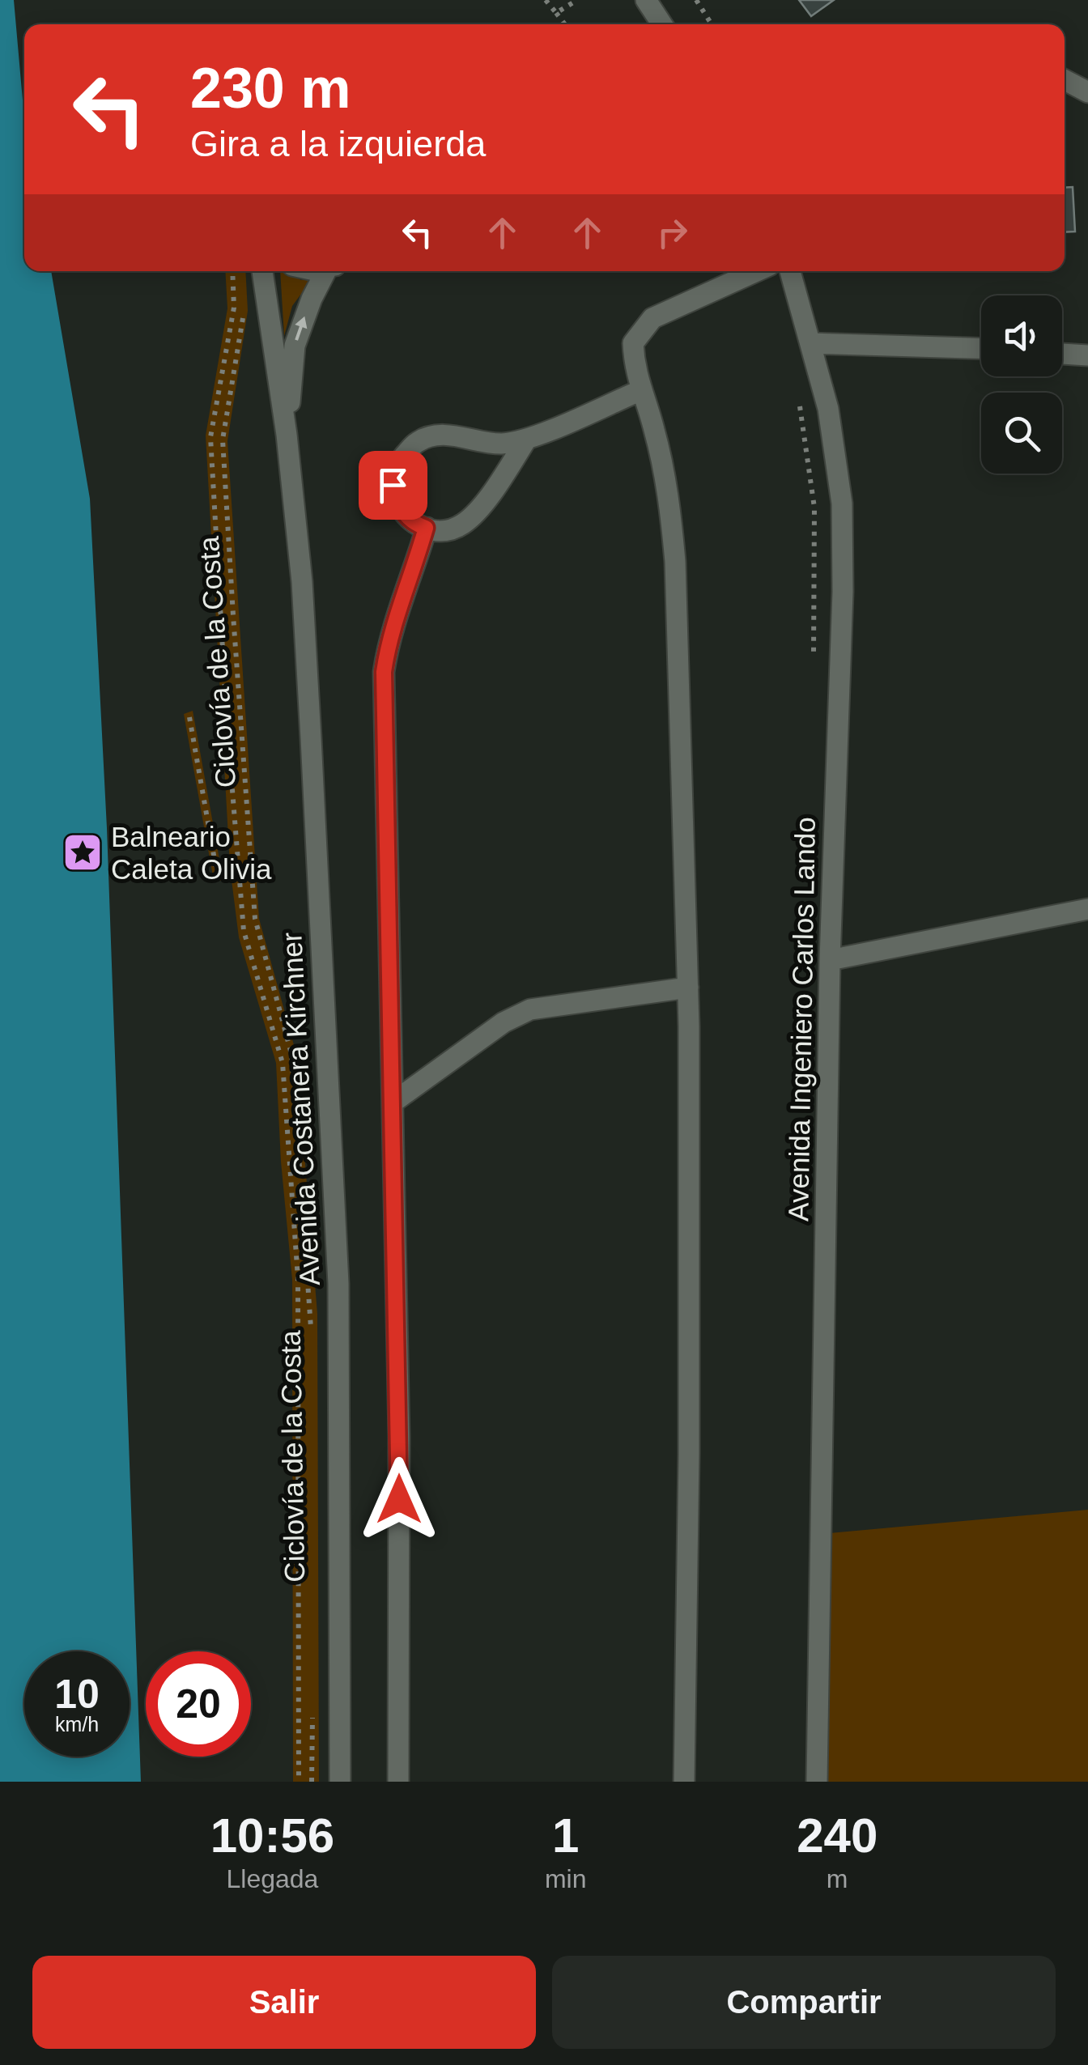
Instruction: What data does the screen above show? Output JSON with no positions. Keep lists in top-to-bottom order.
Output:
{
  "streets": {
    "street": ["Avenida Ingeniero Carlos Lando", "Avenida Costanera Kirchner"],
    "path": ["Ciclovía de la Costa"]
  },
  "places": {
    "place": ["Balneario Caleta Olivia"]
  },
  "page": {
    "turn": ["230 m", "Gira a la izquierda"],
    "speed": "10 km/h",
    "limit": "20",
    "eta": [
      "10:56",
      "Llegada",
      "1",
      "min",
      "240",
      "m"
    ],
    "buttons": ["Salir", "Compartir"]
  }
}
